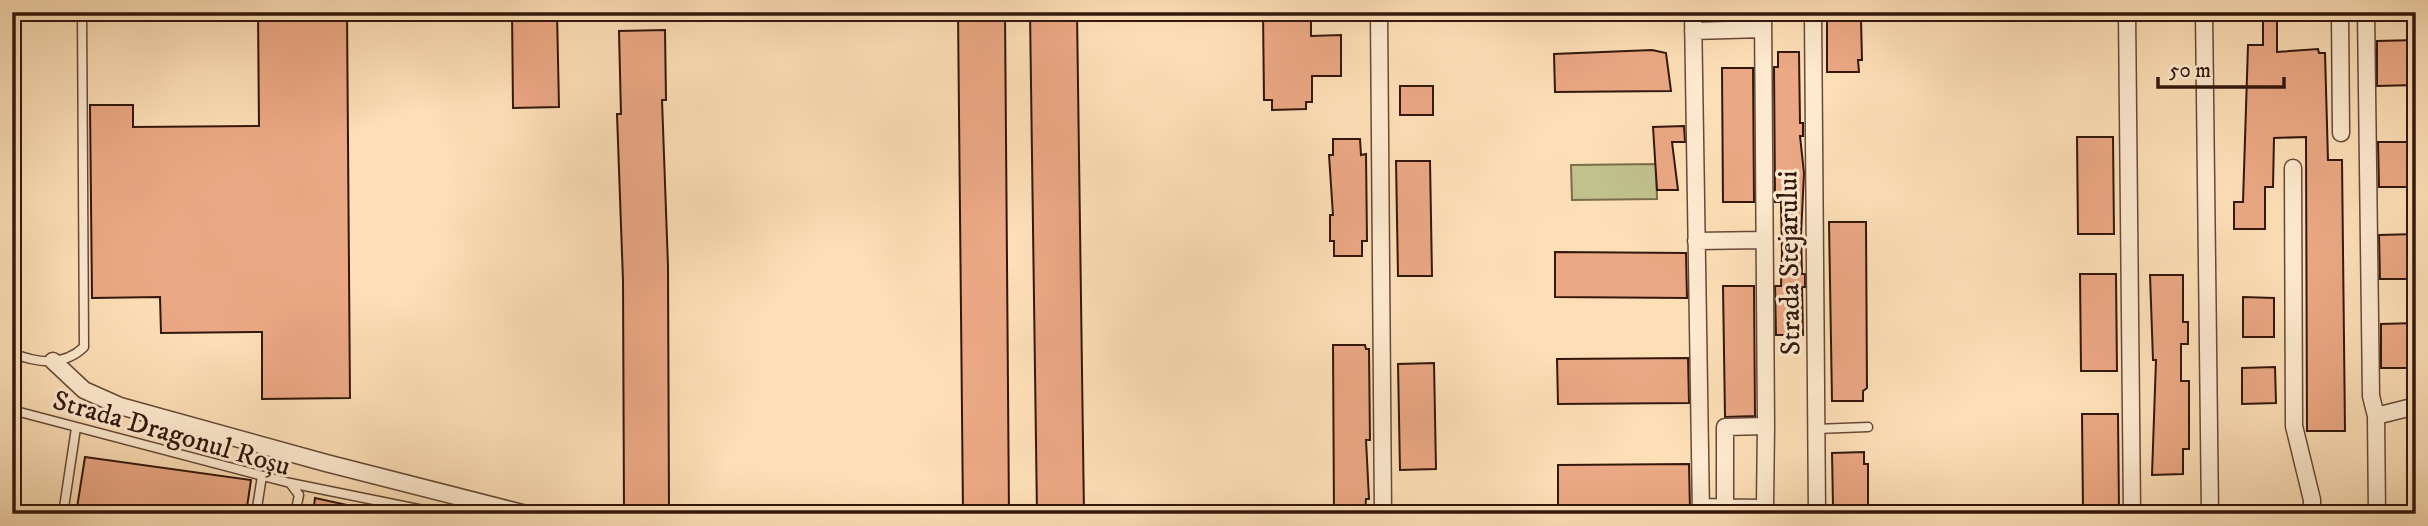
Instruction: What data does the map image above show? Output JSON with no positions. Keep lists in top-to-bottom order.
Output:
{
  "streets": {
    "street": ["Strada Stejarului"],
    "lane": ["Strada Dragonul Roșu"]
  },
  "scale_bar": "50 m"
}
